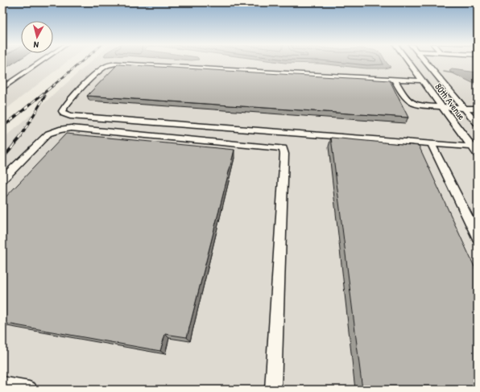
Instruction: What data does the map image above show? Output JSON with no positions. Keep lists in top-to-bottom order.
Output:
{
  "streets": {
    "street": ["80th Avenue"]
  },
  "north": "bottom"
}
